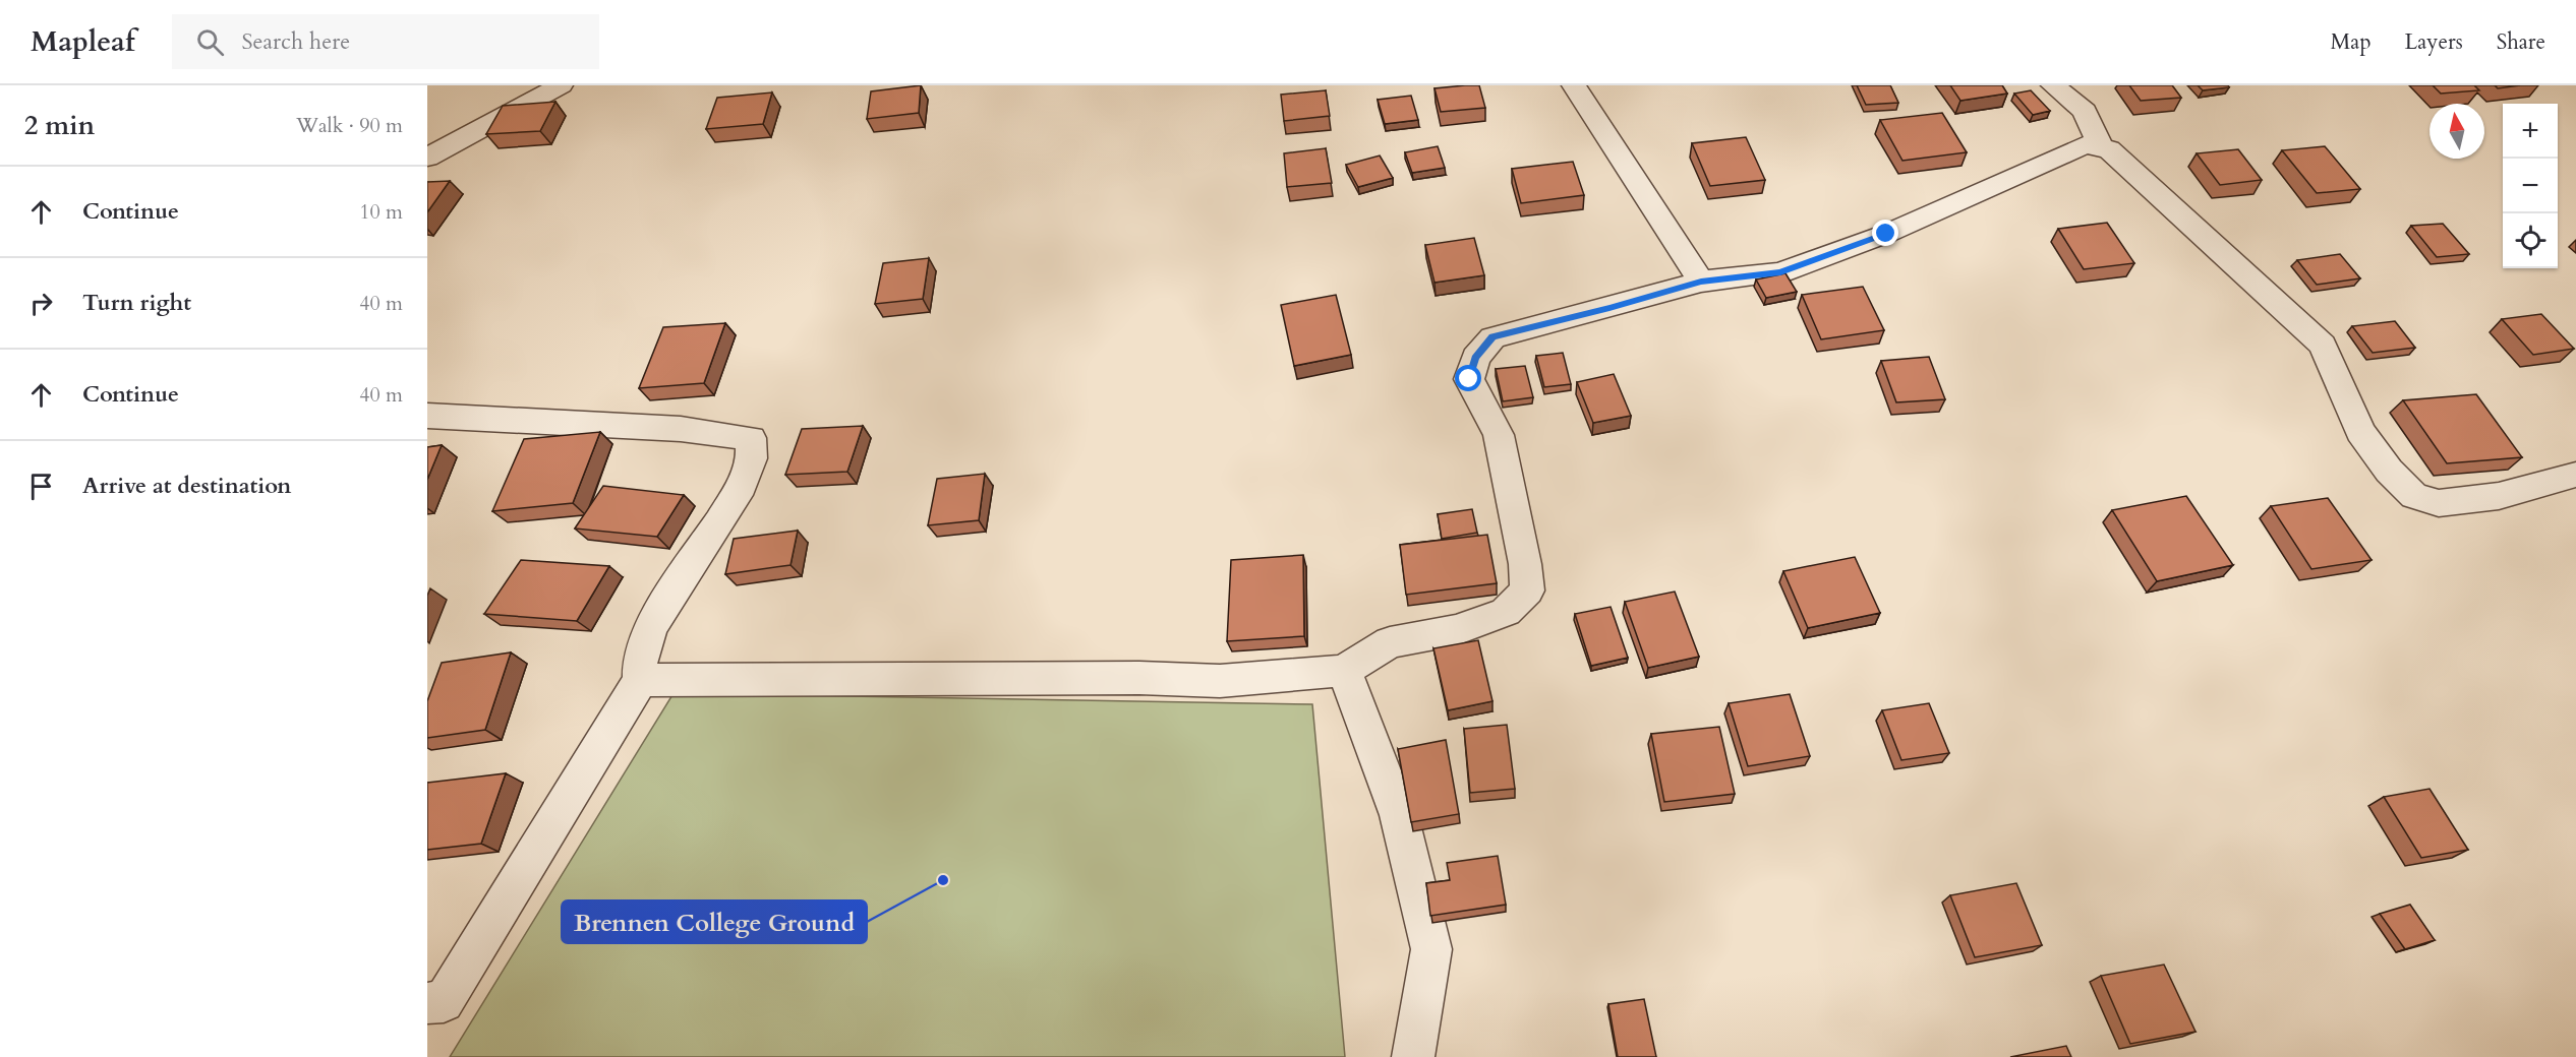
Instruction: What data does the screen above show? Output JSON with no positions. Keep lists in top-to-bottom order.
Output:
{
  "places": ["Brennen College Ground"],
  "north": "top",
  "page": {
    "header": "Mapleaf",
    "search": "Search here",
    "nav": ["Map", "Layers", "Share"],
    "heading": ["2 min", "Walk · 90 m"],
    "map_buttons": ["+", "−"],
    "list": [
      ["Continue", "10 m"],
      ["Turn right", "40 m"],
      ["Continue", "40 m"],
      "Arrive at destination"
    ]
  }
}
